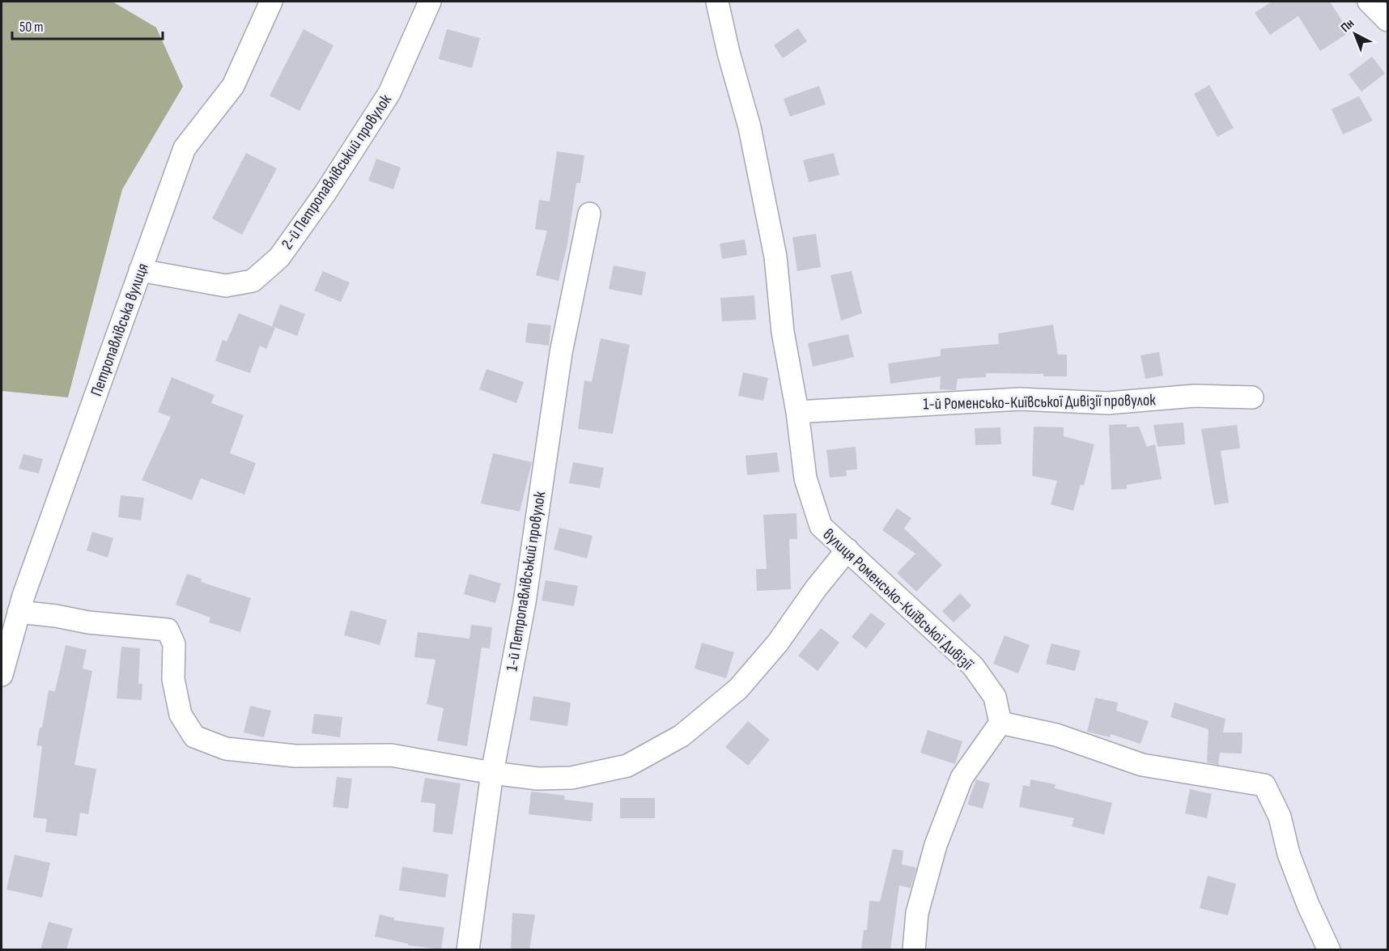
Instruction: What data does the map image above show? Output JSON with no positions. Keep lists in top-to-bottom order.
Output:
{
  "streets": {
    "street": [
      "2-й Петропавлівський провулок",
      "Петропавлівська вулиця",
      "1-й Роменсько-Київської Дивізії провулок",
      "1-й Петропавлівський провулок",
      "вулиця Роменсько-Київської Дивізії"
    ]
  },
  "crossings": [
    ["2-й Петропавлівський провулок", "Петропавлівська вулиця"],
    ["1-й Роменсько-Київської Дивізії провулок", "вулиця Роменсько-Київської Дивізії"]
  ],
  "scale_bar": "50 m",
  "north": "top left"
}
